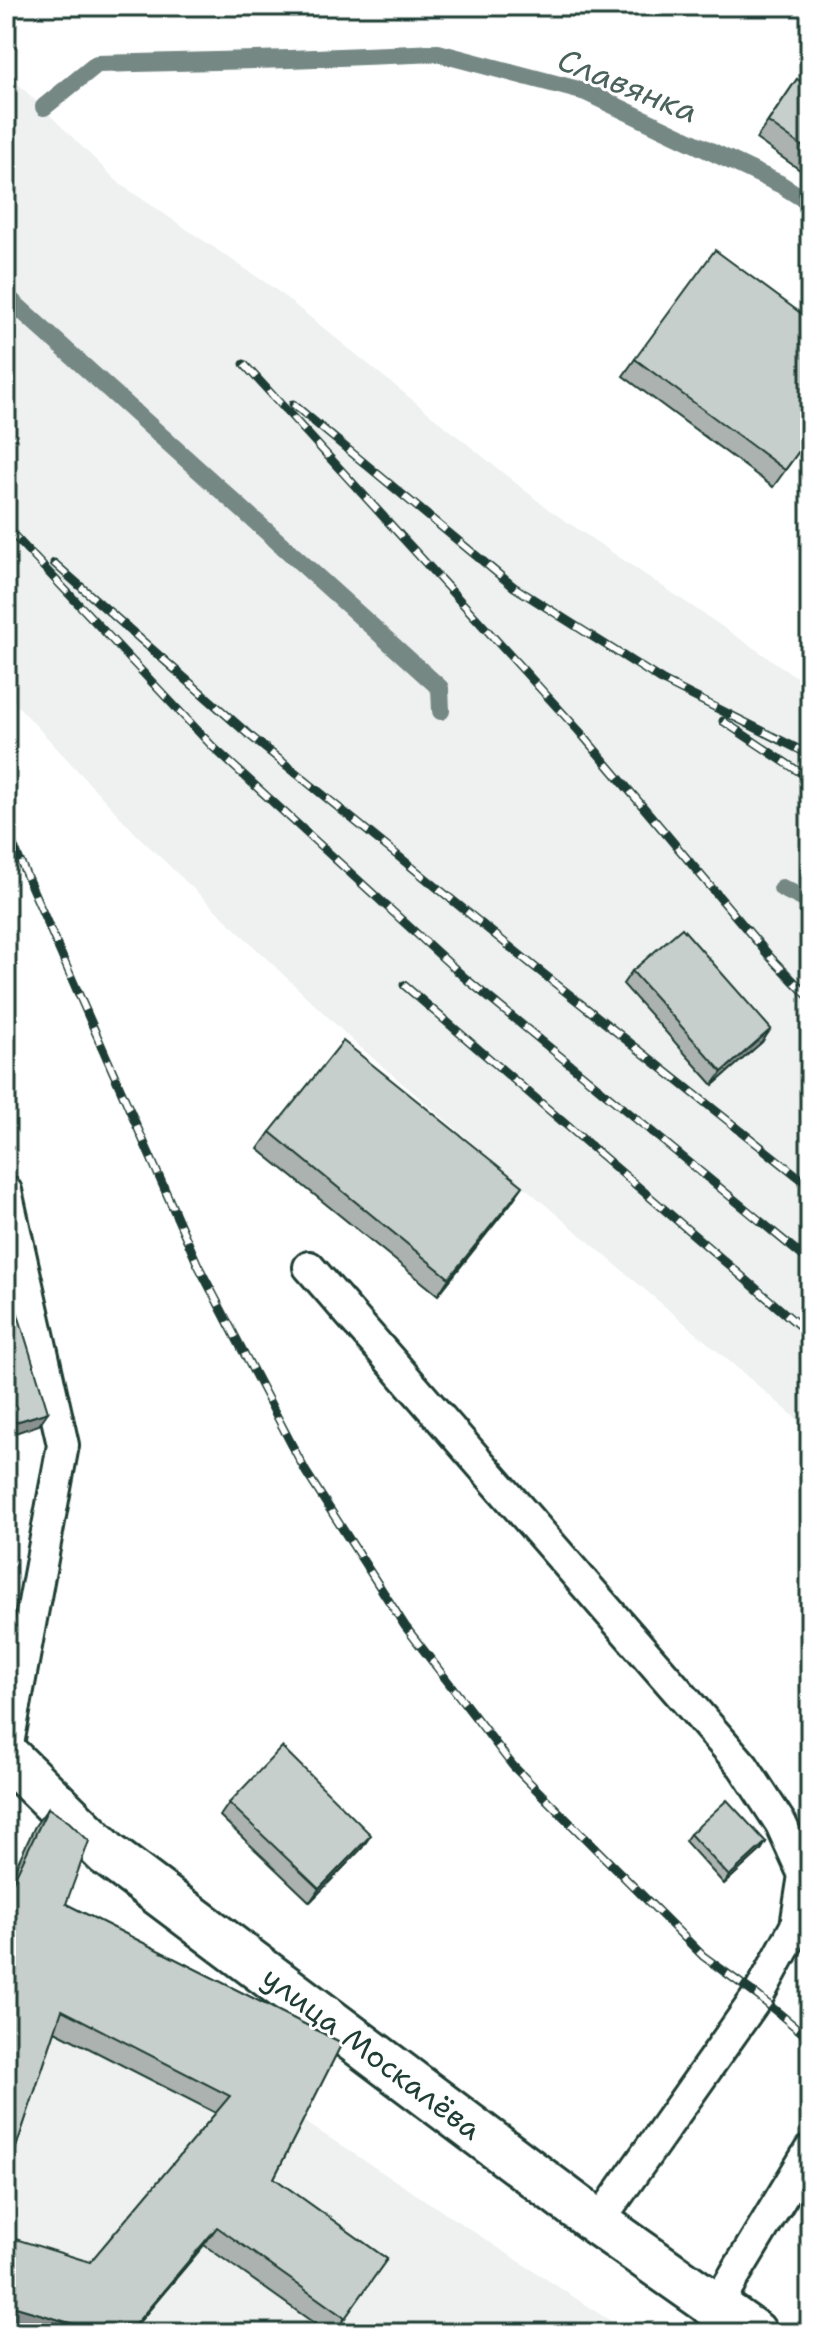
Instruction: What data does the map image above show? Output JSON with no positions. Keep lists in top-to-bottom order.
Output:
{
  "streets": {
    "street": ["улица Москалёва"]
  },
  "water": ["Славянка"]
}
